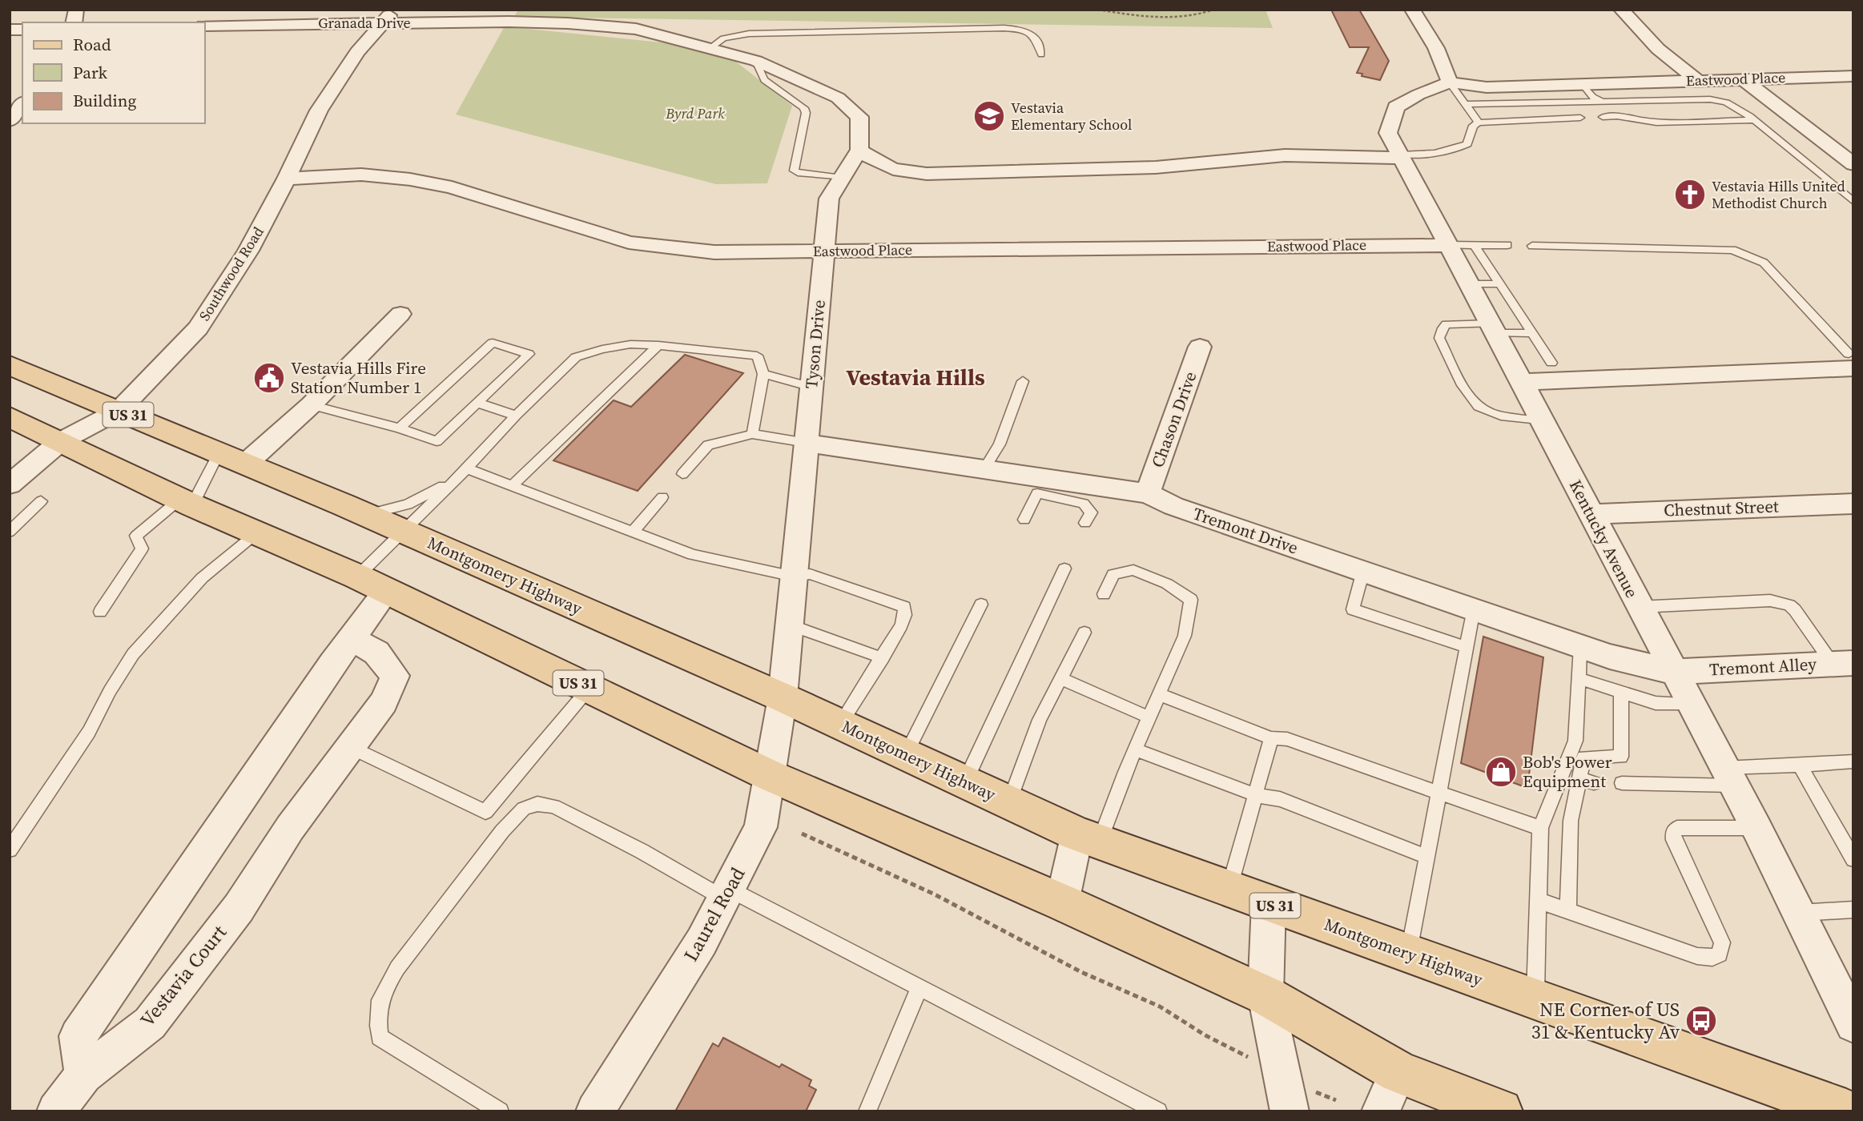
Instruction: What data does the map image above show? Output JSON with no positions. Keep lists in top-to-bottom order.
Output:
{
  "streets": {
    "main road": ["US 31", "Montgomery Highway"],
    "street": [
      "Granada Drive",
      "Eastwood Place",
      "Southwood Road",
      "Tyson Drive",
      "Chason Drive",
      "Chestnut Street",
      "Tremont Drive",
      "Kentucky Avenue",
      "Tremont Alley",
      "Laurel Road",
      "Vestavia Court"
    ]
  },
  "crossings": [
    ["Granada Drive", "Southwood Road"],
    ["Eastwood Place", "Southwood Road"],
    ["Eastwood Place", "Tyson Drive"],
    ["Eastwood Place", "Kentucky Avenue"],
    ["Southwood Road", "US 31"],
    ["Southwood Road", "Montgomery Highway"],
    ["Tyson Drive", "Tremont Drive"],
    ["Tyson Drive", "Montgomery Highway"],
    ["Tyson Drive", "Laurel Road"],
    ["US 31", "Laurel Road"],
    ["Chason Drive", "Tremont Drive"],
    ["Chestnut Street", "Kentucky Avenue"],
    ["Tremont Drive", "Kentucky Avenue"],
    ["Tremont Drive", "Tremont Alley"],
    ["Kentucky Avenue", "Tremont Alley"],
    ["Montgomery Highway", "Laurel Road"]
  ],
  "districts": ["Vestavia Hills"],
  "parks": ["Byrd Park"],
  "places": {
    "school or university": ["Vestavia Elementary School"],
    "church": ["Vestavia Hills United Methodist Church"],
    "public building": ["Vestavia Hills Fire Station Number 1"],
    "shop": ["Bob's Power Equipment"],
    "bus stop": ["NE Corner of US 31 & Kentucky Av"]
  },
  "legend": ["Road", "Park", "Building"]
}
